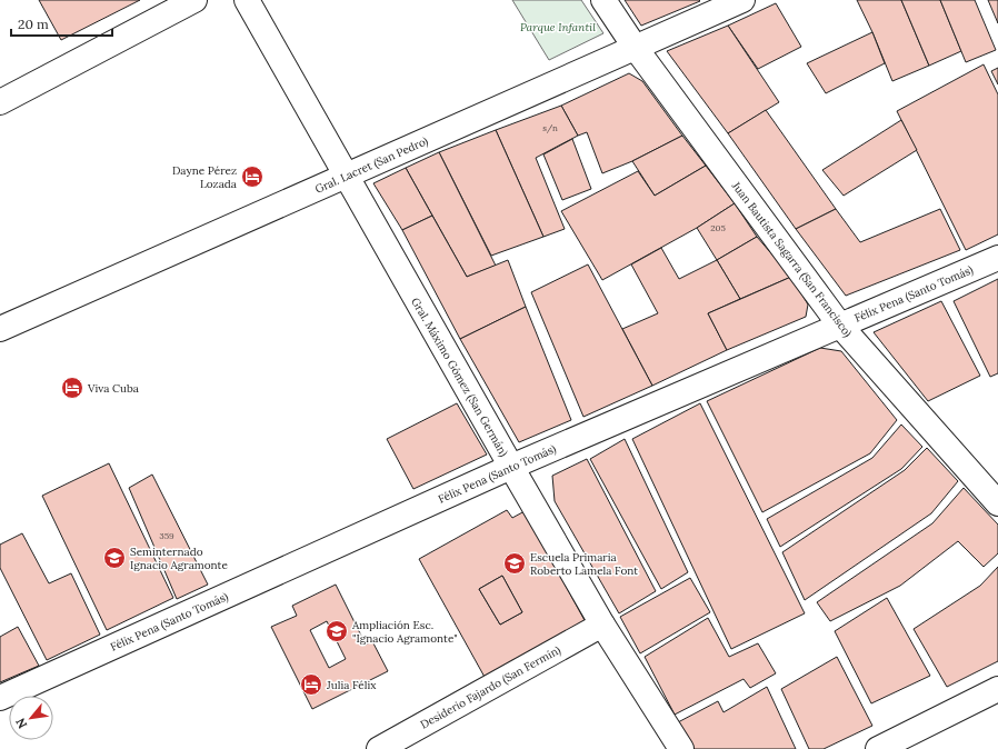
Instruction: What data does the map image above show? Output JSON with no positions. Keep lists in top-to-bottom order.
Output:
{
  "streets": {
    "street": [
      "Gral. Lacret (San Pedro)",
      "Juan Bautista Sagarra (San Francisco)",
      "Félix Pena (Santo Tomás)",
      "Gral. Máximo Gómez (San Germán)",
      "Desiderio Fajardo (San Fermín)"
    ]
  },
  "crossings": [
    ["Gral. Lacret (San Pedro)", "Juan Bautista Sagarra (San Francisco)"],
    ["Gral. Lacret (San Pedro)", "Gral. Máximo Gómez (San Germán)"],
    ["Juan Bautista Sagarra (San Francisco)", "Félix Pena (Santo Tomás)"],
    ["Félix Pena (Santo Tomás)", "Gral. Máximo Gómez (San Germán)"],
    ["Gral. Máximo Gómez (San Germán)", "Desiderio Fajardo (San Fermín)"]
  ],
  "parks": ["Parque Infantil"],
  "places": {
    "hotel": ["Dayne Pérez Lozada", "Viva Cuba", "Julia Félix"],
    "school or university": ["Seminternado Ignacio Agramonte", "Escuela Primaria Roberto Lamela Font", "Ampliación Esc. \"Ignacio Agramonte\""]
  },
  "house_numbers": ["s/n", "205", "359"],
  "scale_bar": "20 m",
  "north": "bottom left"
}
